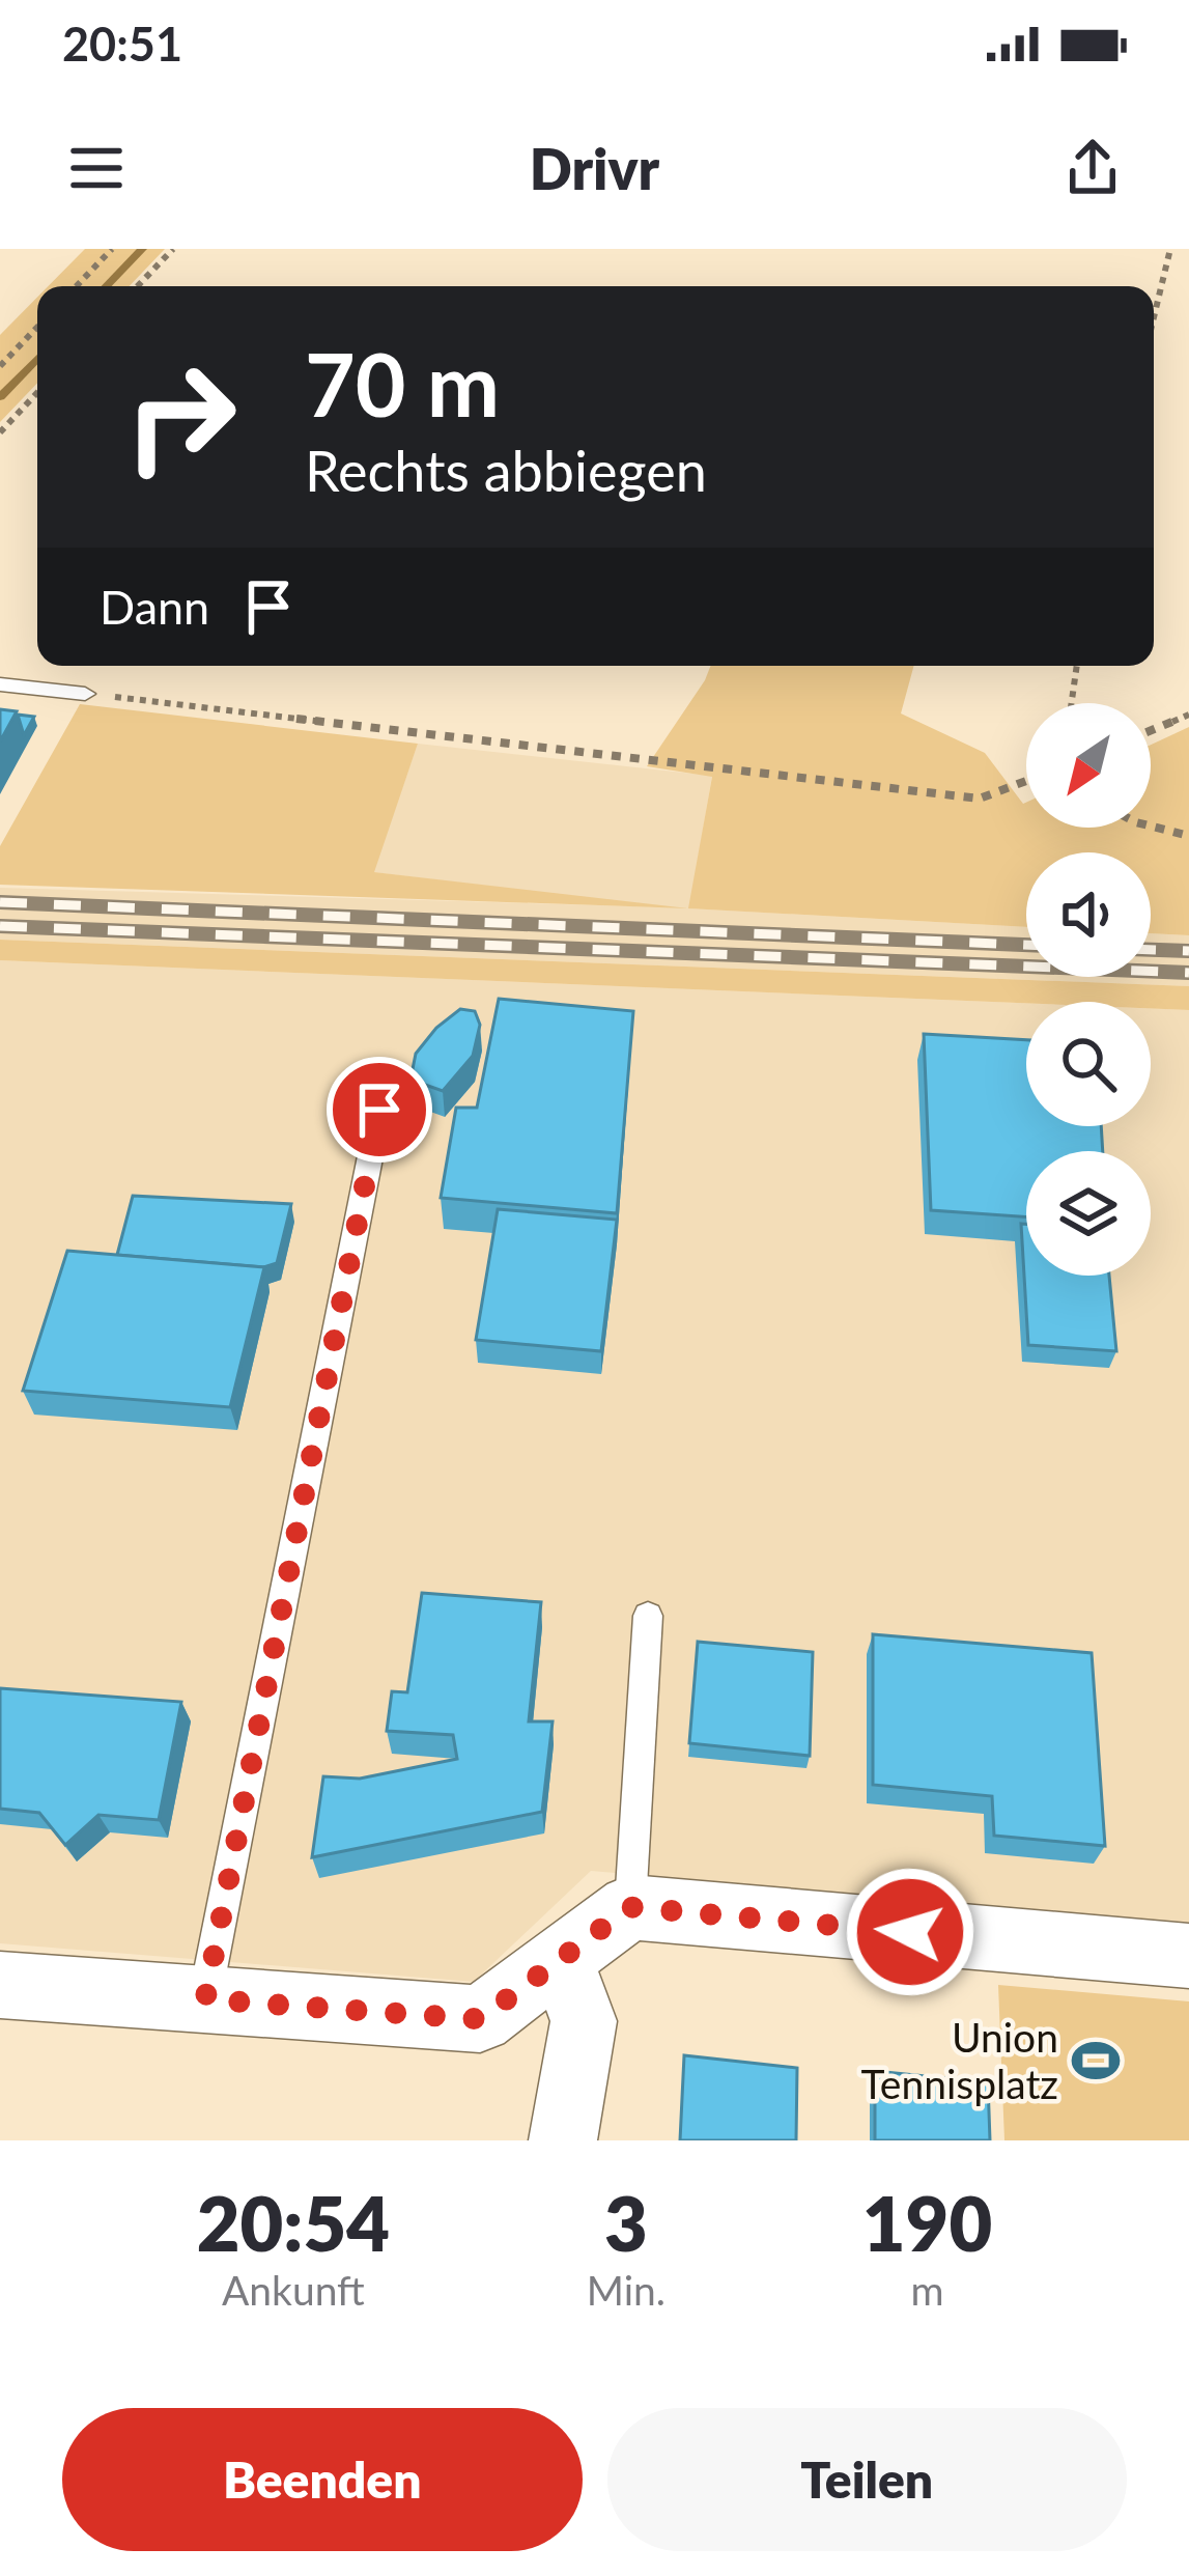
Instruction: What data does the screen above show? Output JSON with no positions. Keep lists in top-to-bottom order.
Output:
{
  "places": {
    "sports": ["Union Tennisplatz"]
  },
  "north": "bottom left",
  "page": {
    "status": "20:51",
    "header": "Drivr",
    "turn": ["70 m", "Rechts abbiegen"],
    "then": "Dann",
    "eta": [
      "20:54",
      "Ankunft",
      "3",
      "Min.",
      "190",
      "m"
    ],
    "buttons": ["Beenden", "Teilen"]
  }
}
